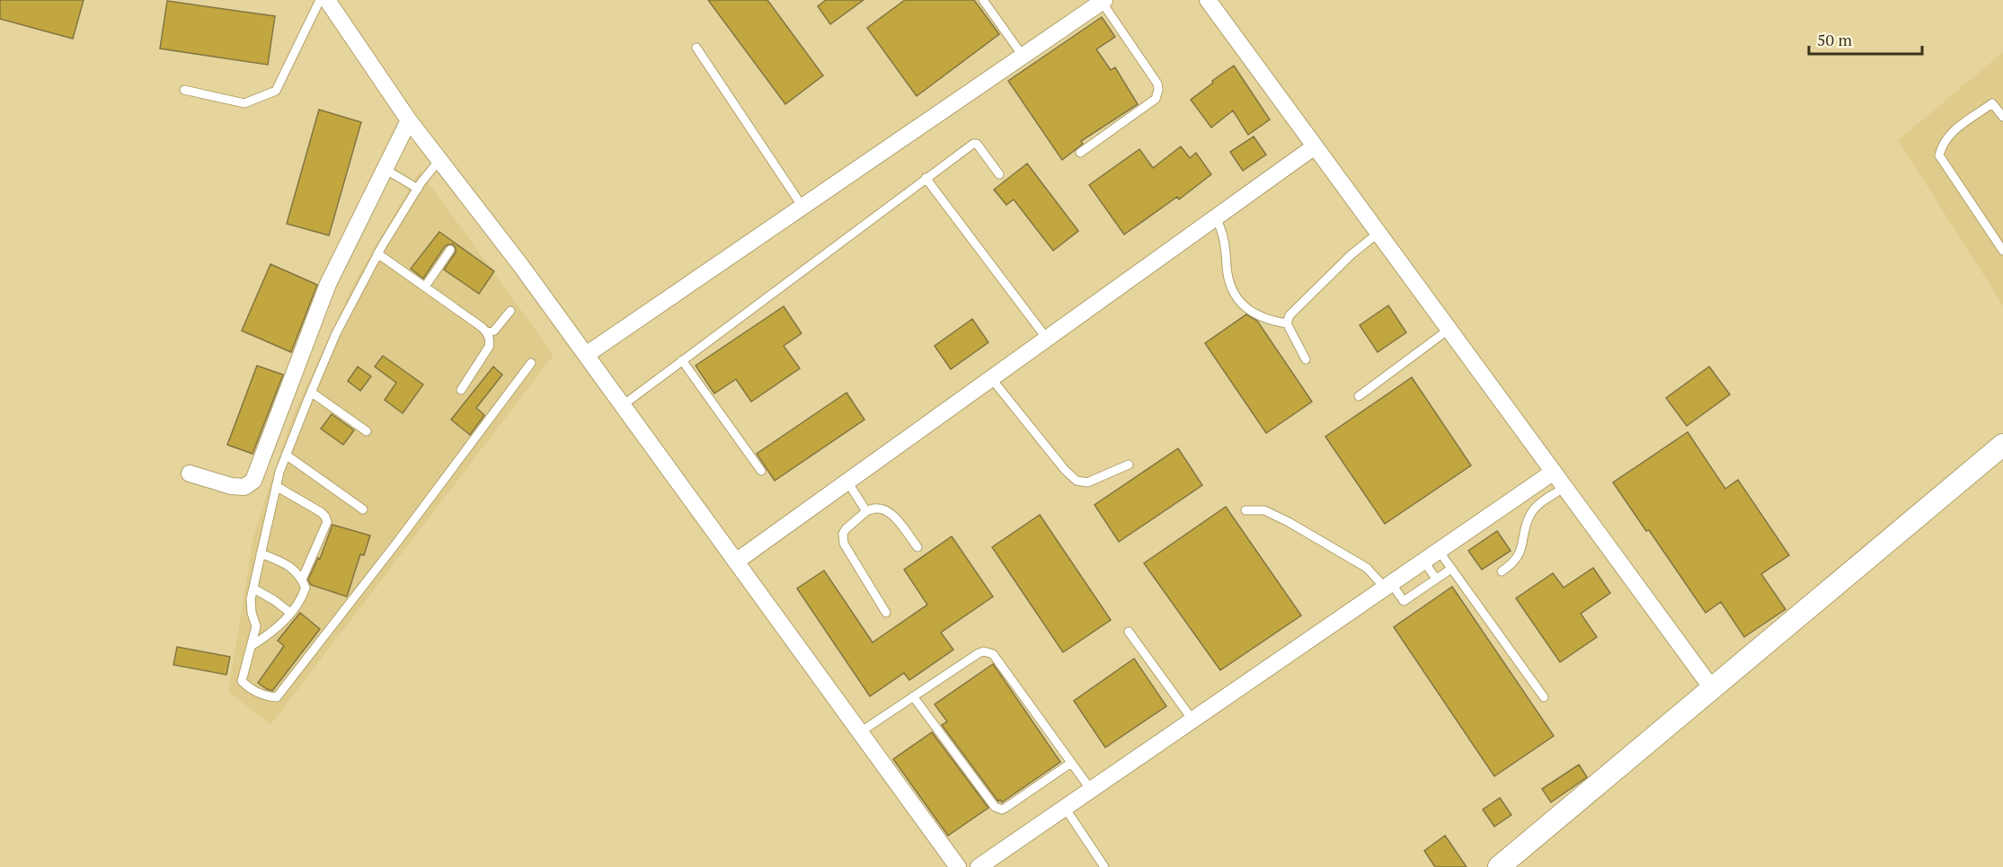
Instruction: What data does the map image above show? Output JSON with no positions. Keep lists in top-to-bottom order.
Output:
{
  "scale_bar": "50 m"
}
